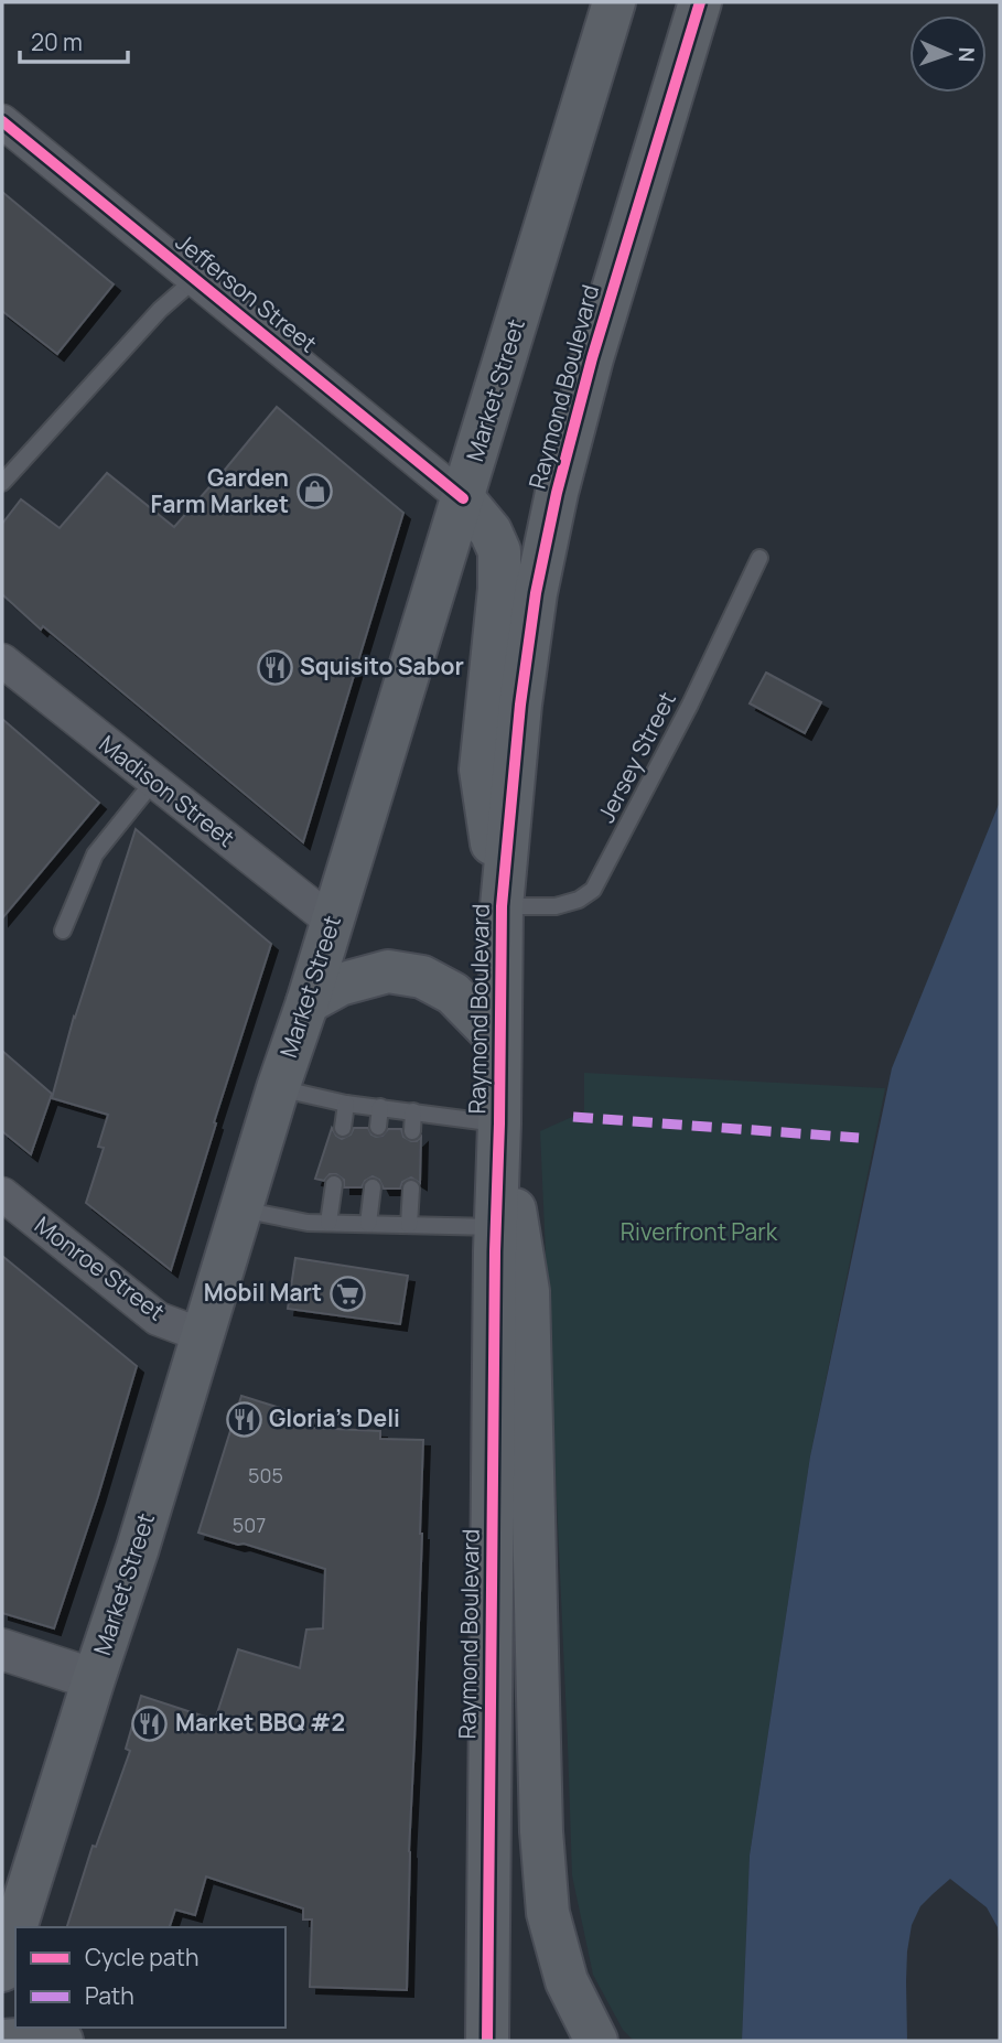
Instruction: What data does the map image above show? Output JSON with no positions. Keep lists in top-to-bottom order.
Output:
{
  "streets": {
    "main road": ["Raymond Boulevard", "Market Street"],
    "street": ["Jefferson Street", "Madison Street", "Monroe Street"],
    "lane": ["Jersey Street"]
  },
  "crossings": [
    ["Jefferson Street", "Market Street"],
    ["Raymond Boulevard", "Jersey Street"],
    ["Market Street", "Madison Street"],
    ["Market Street", "Monroe Street"]
  ],
  "parks": ["Riverfront Park"],
  "places": {
    "shop": ["Garden Farm Market"],
    "restaurant": ["Squisito Sabor", "Gloria's Deli", "Market BBQ #2"],
    "supermarket": ["Mobil Mart"]
  },
  "house_numbers": ["505", "507"],
  "legend": ["Cycle path", "Path"],
  "scale_bar": "20 m",
  "north": "right"
}
